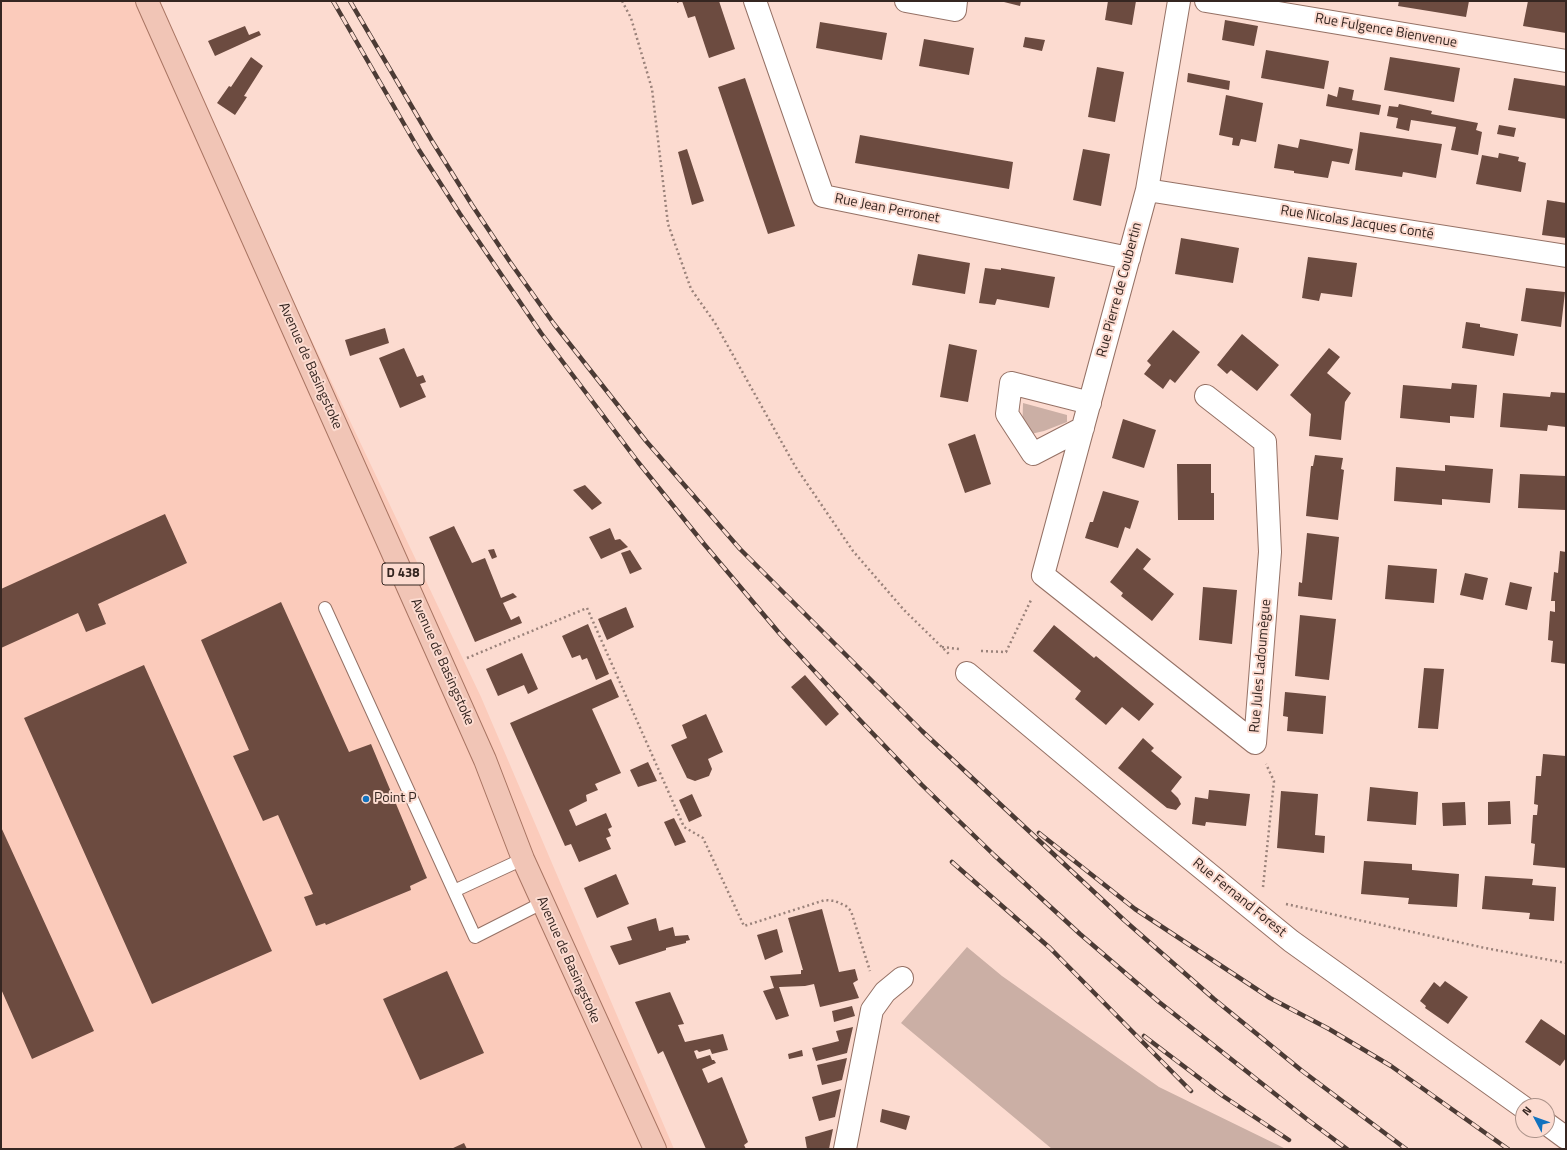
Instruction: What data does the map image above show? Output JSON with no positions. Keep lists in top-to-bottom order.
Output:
{
  "streets": {
    "main road": ["Avenue de Basingstoke", "D 438"],
    "street": [
      "Rue Fulgence Bienvenue",
      "Rue Jean Perronet",
      "Rue Nicolas Jacques Conté",
      "Rue Pierre de Coubertin",
      "Rue Jules Ladoumègue",
      "Rue Fernand Forest"
    ]
  },
  "crossings": [
    ["Rue Jean Perronet", "Rue Pierre de Coubertin"],
    ["Rue Nicolas Jacques Conté", "Rue Pierre de Coubertin"],
    ["Rue Pierre de Coubertin", "Rue Jules Ladoumègue"]
  ],
  "places": ["Point P"],
  "north": "top left"
}
